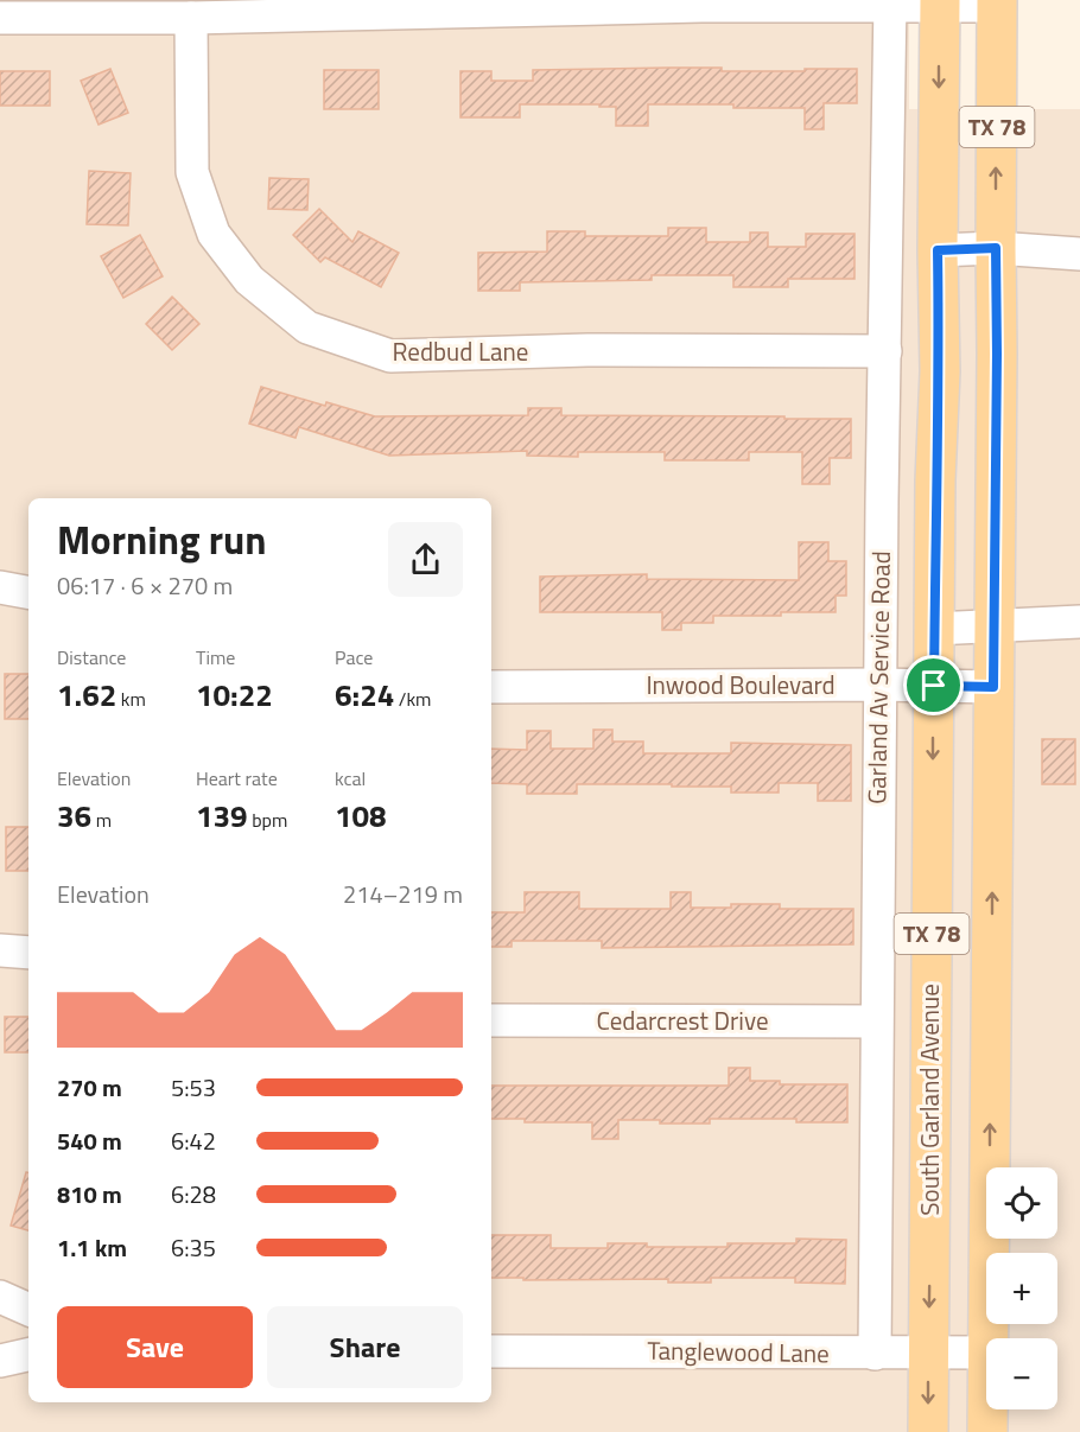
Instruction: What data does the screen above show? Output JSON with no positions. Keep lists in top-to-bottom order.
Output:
{
  "streets": {
    "main road": ["TX 78", "South Garland Avenue"],
    "street": [
      "Redbud Lane",
      "Garland Av Service Road",
      "Inwood Boulevard",
      "Cedarcrest Drive",
      "Tanglewood Lane"
    ]
  },
  "crossings": [
    ["TX 78", "Inwood Boulevard"],
    ["Redbud Lane", "Garland Av Service Road"],
    ["Garland Av Service Road", "Inwood Boulevard"],
    ["Garland Av Service Road", "Cedarcrest Drive"],
    ["Garland Av Service Road", "Tanglewood Lane"],
    ["Inwood Boulevard", "South Garland Avenue"],
    ["South Garland Avenue", "Tanglewood Lane"]
  ],
  "page": {
    "heading": ["Morning run", "06:17 · 6 × 270 m"],
    "stats": [
      ["Distance", "1.62 km"],
      ["Time", "10:22"],
      ["Pace", "6:24 /km"],
      ["Elevation", "36 m"],
      ["Heart rate", "139 bpm"],
      ["kcal", "108"]
    ],
    "chart": ["Elevation", "214–219 m"],
    "list": [
      {
        "name": "270 m",
        "note": "5:53"
      },
      {
        "name": "540 m",
        "note": "6:42"
      },
      {
        "name": "810 m",
        "note": "6:28"
      },
      {
        "name": "1.1 km",
        "note": "6:35"
      }
    ],
    "map_buttons": ["+", "−"],
    "buttons": ["Save", "Share"]
  }
}
